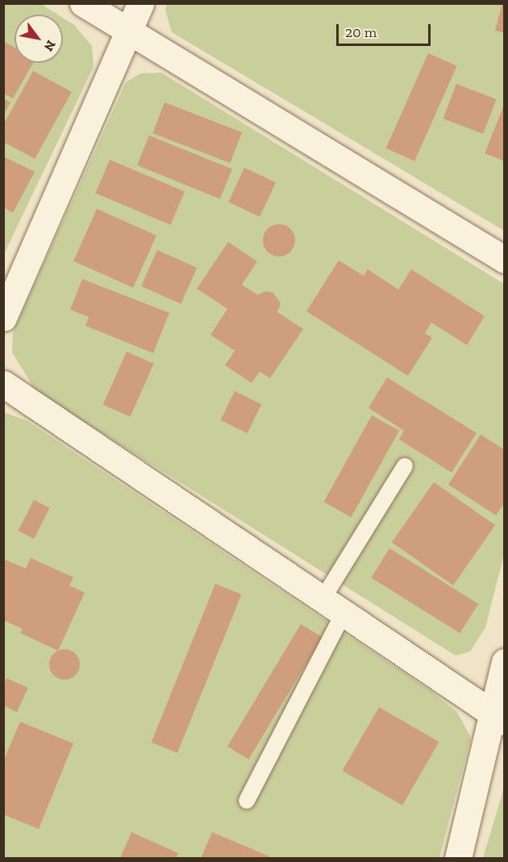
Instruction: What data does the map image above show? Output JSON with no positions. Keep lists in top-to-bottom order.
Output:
{
  "scale_bar": "20 m",
  "north": "bottom right"
}
